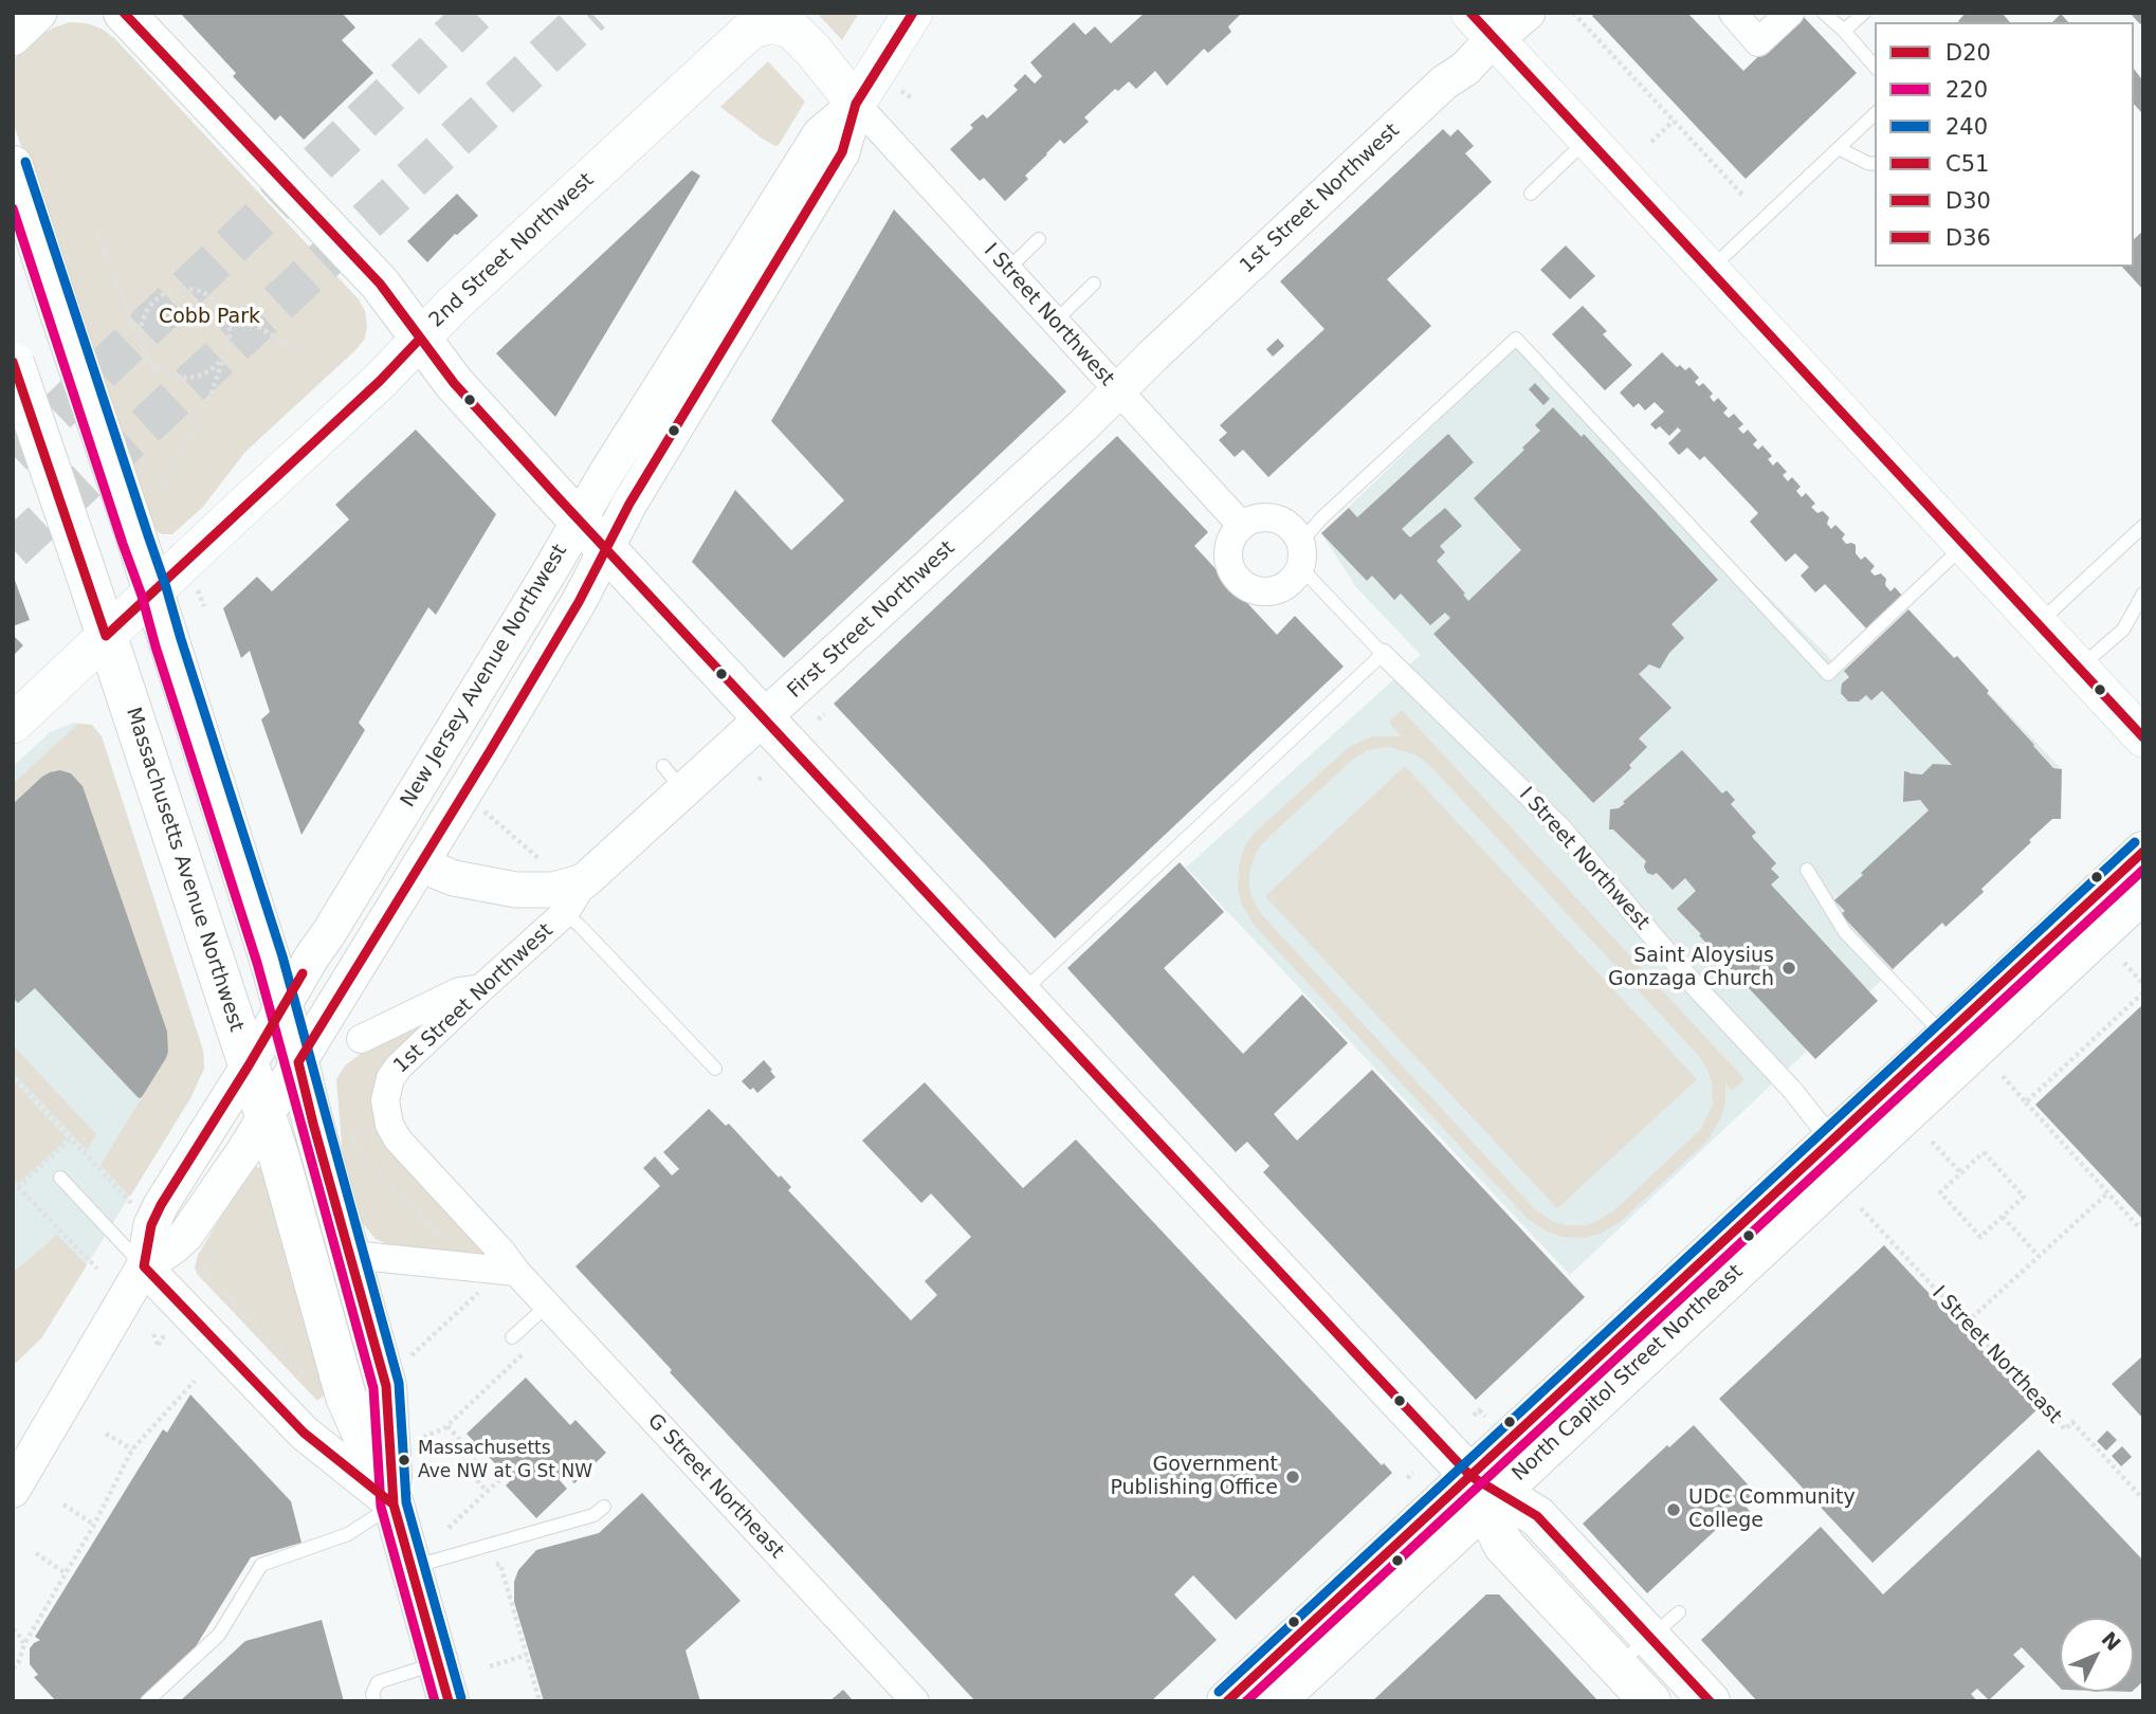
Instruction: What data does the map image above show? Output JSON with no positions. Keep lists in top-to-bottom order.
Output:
{
  "streets": {
    "main road": [
      "2nd Street Northwest",
      "New Jersey Avenue Northwest",
      "Massachusetts Avenue Northwest",
      "North Capitol Street Northeast"
    ],
    "street": [
      "1st Street Northwest",
      "I Street Northwest",
      "First Street Northwest",
      "G Street Northeast"
    ],
    "path": ["I Street Northeast"]
  },
  "crossings": [
    ["1st Street Northwest", "I Street Northwest"],
    ["1st Street Northwest", "First Street Northwest"],
    ["1st Street Northwest", "G Street Northeast"],
    ["2nd Street Northwest", "I Street Northwest"],
    ["2nd Street Northwest", "New Jersey Avenue Northwest"],
    ["2nd Street Northwest", "Massachusetts Avenue Northwest"],
    ["I Street Northwest", "First Street Northwest"],
    ["I Street Northwest", "New Jersey Avenue Northwest"],
    ["I Street Northwest", "North Capitol Street Northeast"],
    ["First Street Northwest", "New Jersey Avenue Northwest"],
    ["New Jersey Avenue Northwest", "Massachusetts Avenue Northwest"]
  ],
  "parks": ["Cobb Park"],
  "places": [
    "Saint Aloysius Gonzaga Church",
    "Massachusetts Ave NW at G St NW",
    "Government Publishing Office",
    "UDC Community College"
  ],
  "lines": [
    "transit line D20",
    "transit line C51",
    "transit line D36",
    "transit line 240",
    "transit line 220",
    "transit line D30"
  ],
  "legend": [
    "D20",
    "220",
    "240",
    "C51",
    "D30",
    "D36"
  ],
  "north": "top right"
}
